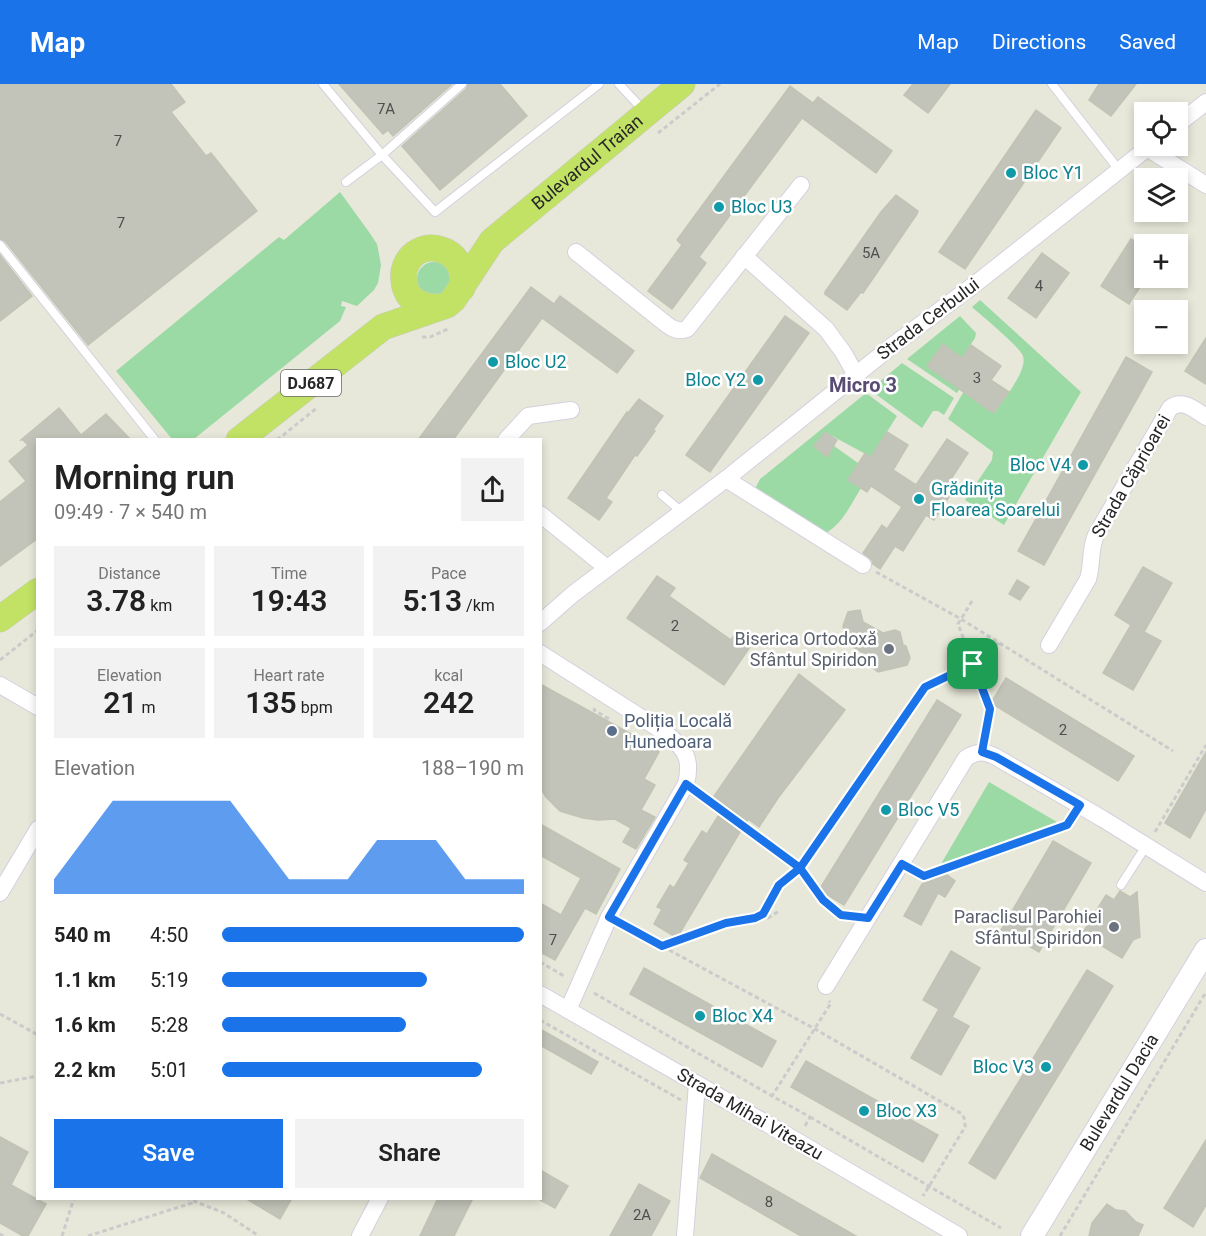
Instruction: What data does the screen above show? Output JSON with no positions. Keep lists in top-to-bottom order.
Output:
{
  "streets": {
    "main road": ["Bulevardul Traian", "DJ687", "Bulevardul Dacia"],
    "street": ["Strada Cerbului", "Strada Căprioarei", "Strada Mihai Viteazu"]
  },
  "districts": ["Micro 3"],
  "places": [
    "Bloc Y1",
    "Bloc U3",
    "Bloc U2",
    "Bloc Y2",
    "Bloc V4",
    "Grădinița Floarea Soarelui",
    "Biserica Ortodoxă Sfântul Spiridon",
    "Poliția Locală Hunedoara",
    "Bloc V5",
    "Paraclisul Parohiei Sfântul Spiridon",
    "Bloc X4",
    "Bloc V3",
    "Bloc X3"
  ],
  "house_numbers": [
    "7A",
    "7",
    "7",
    "5A",
    "4",
    "3",
    "2",
    "2",
    "7",
    "8",
    "2A"
  ],
  "page": {
    "header": "Map",
    "nav": ["Map", "Directions", "Saved"],
    "map_buttons": ["+", "−"],
    "heading": ["Morning run", "09:49 · 7 × 540 m"],
    "stats": [
      ["Distance", "3.78 km"],
      ["Time", "19:43"],
      ["Pace", "5:13 /km"],
      ["Elevation", "21 m"],
      ["Heart rate", "135 bpm"],
      ["kcal", "242"]
    ],
    "chart": ["Elevation", "188–190 m"],
    "list": [
      {
        "name": "540 m",
        "note": "4:50"
      },
      {
        "name": "1.1 km",
        "note": "5:19"
      },
      {
        "name": "1.6 km",
        "note": "5:28"
      },
      {
        "name": "2.2 km",
        "note": "5:01"
      }
    ],
    "buttons": ["Save", "Share"]
  }
}
